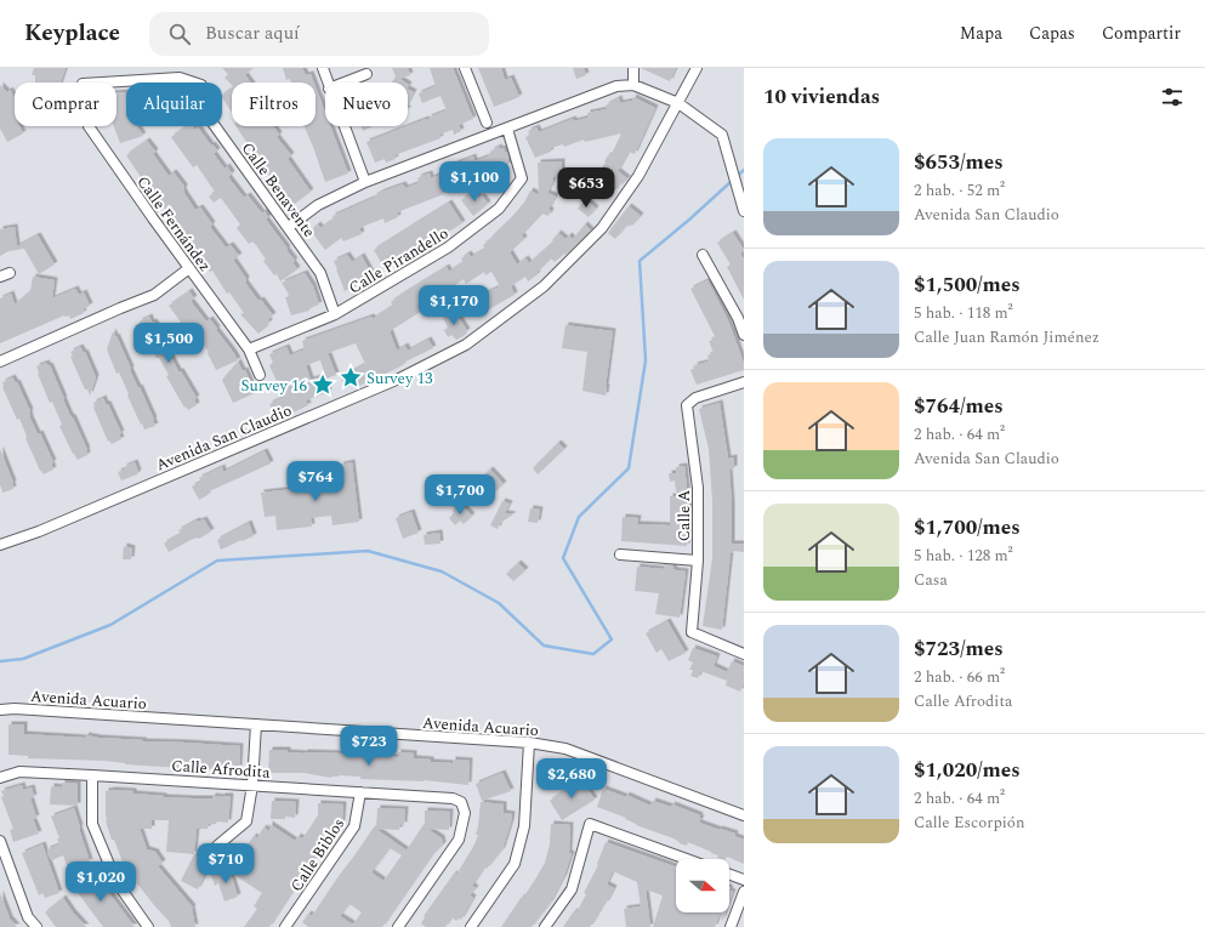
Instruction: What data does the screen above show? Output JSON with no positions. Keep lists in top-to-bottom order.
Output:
{
  "streets": {
    "street": [
      "Calle Benavente",
      "Calle Fernández",
      "Calle Pirandello",
      "Avenida San Claudio",
      "Calle A",
      "Avenida Acuario",
      "Calle Afrodita",
      "Calle Biblos"
    ]
  },
  "crossings": [
    ["Calle Benavente", "Calle Pirandello"],
    ["Calle Fernández", "Calle Pirandello"],
    ["Calle Afrodita", "Calle Biblos"]
  ],
  "places": {
    "place": ["Survey 13", "Survey 16"]
  },
  "north": "right",
  "page": {
    "header": "Keyplace",
    "search": "Buscar aquí",
    "nav": ["Mapa", "Capas", "Compartir"],
    "heading": "10 viviendas",
    "chip": [
      "Comprar",
      "Alquilar",
      "Filtros",
      "Nuevo"
    ],
    "list": [
      {
        "name": "$653/mes",
        "note": "2 hab. · 52 m² · Avenida San Claudio"
      },
      {
        "name": "$1,500/mes",
        "note": "5 hab. · 118 m² · Calle Juan Ramón Jiménez"
      },
      {
        "name": "$764/mes",
        "note": "2 hab. · 64 m² · Avenida San Claudio"
      },
      {
        "name": "$1,700/mes",
        "note": "5 hab. · 128 m² · Casa"
      },
      {
        "name": "$723/mes",
        "note": "2 hab. · 66 m² · Calle Afrodita"
      },
      {
        "name": "$1,020/mes",
        "note": "2 hab. · 64 m² · Calle Escorpión"
      }
    ],
    "price": [
      "$1,100",
      "$653",
      "$1,170",
      "$1,500",
      "$764",
      "$1,700",
      "$723",
      "$2,680",
      "$710",
      "$1,020"
    ]
  }
}
